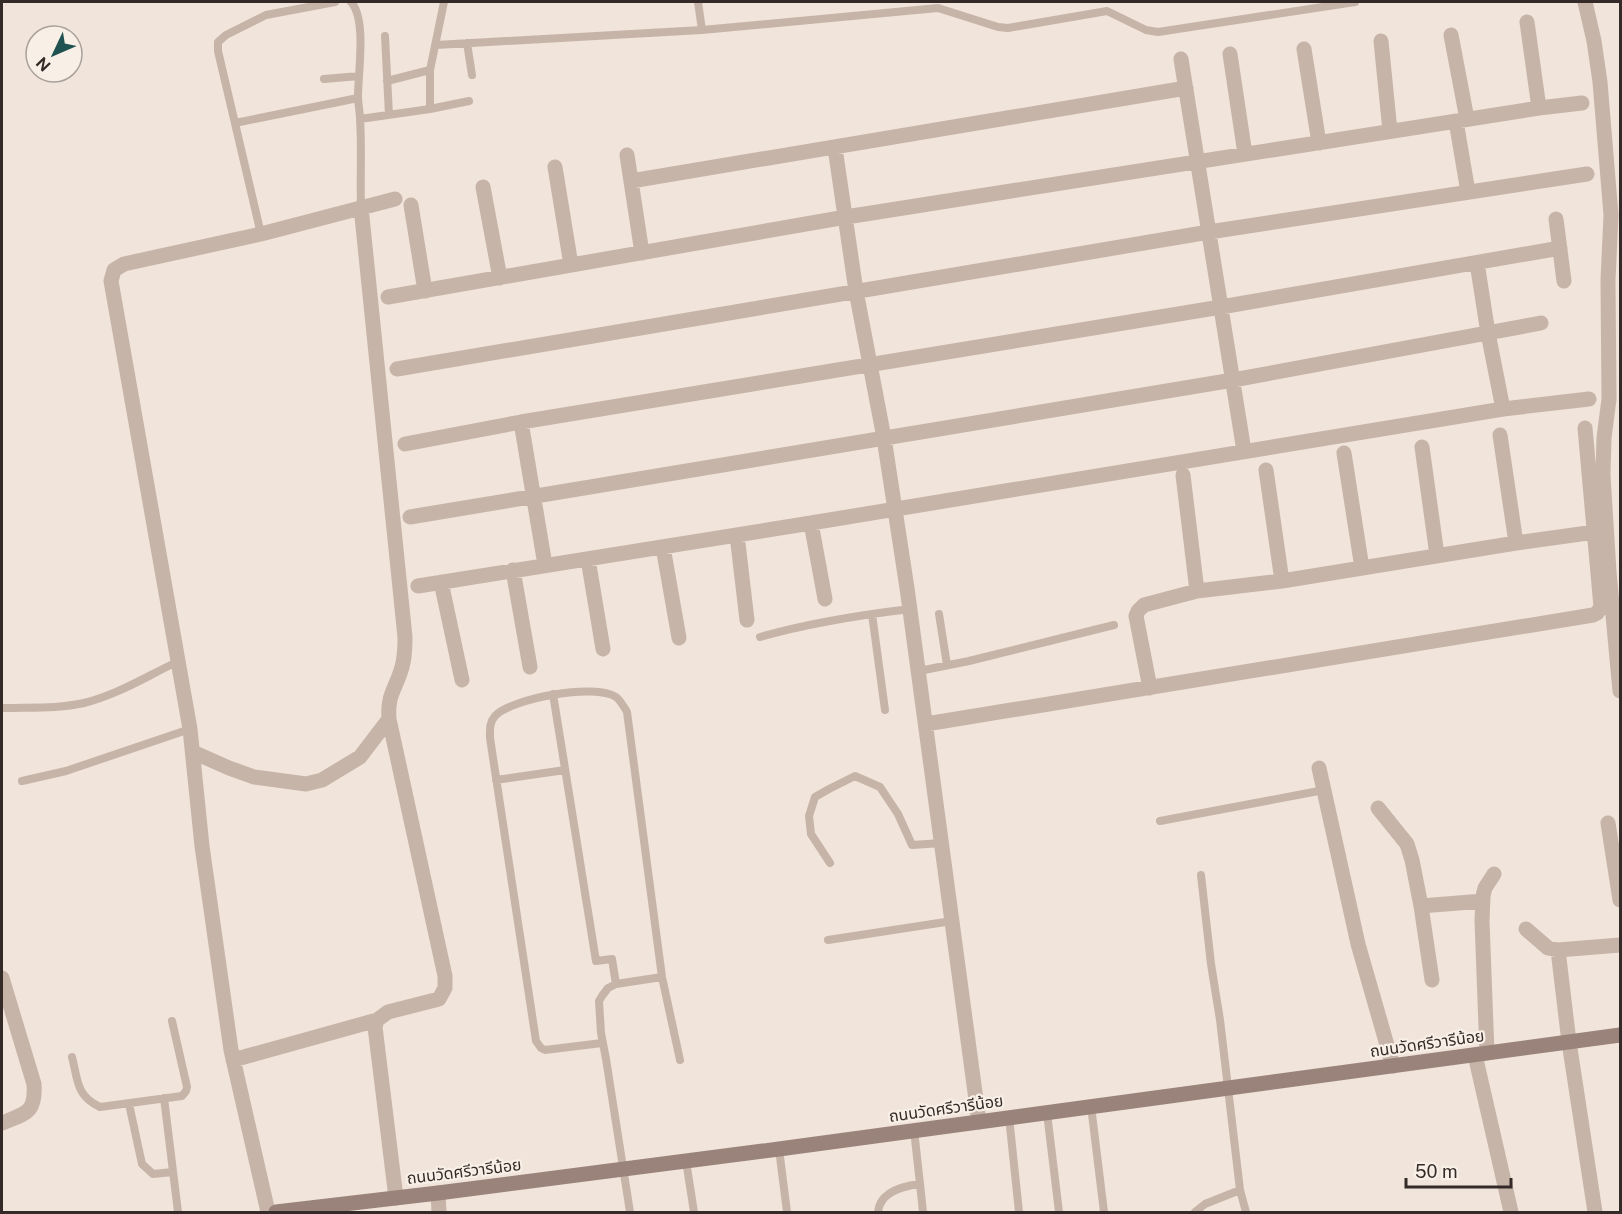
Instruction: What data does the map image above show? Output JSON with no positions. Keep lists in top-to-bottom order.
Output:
{
  "streets": {
    "main road": ["ถนนวัดศรีวารีน้อย"]
  },
  "scale_bar": "50 m",
  "north": "bottom left"
}
